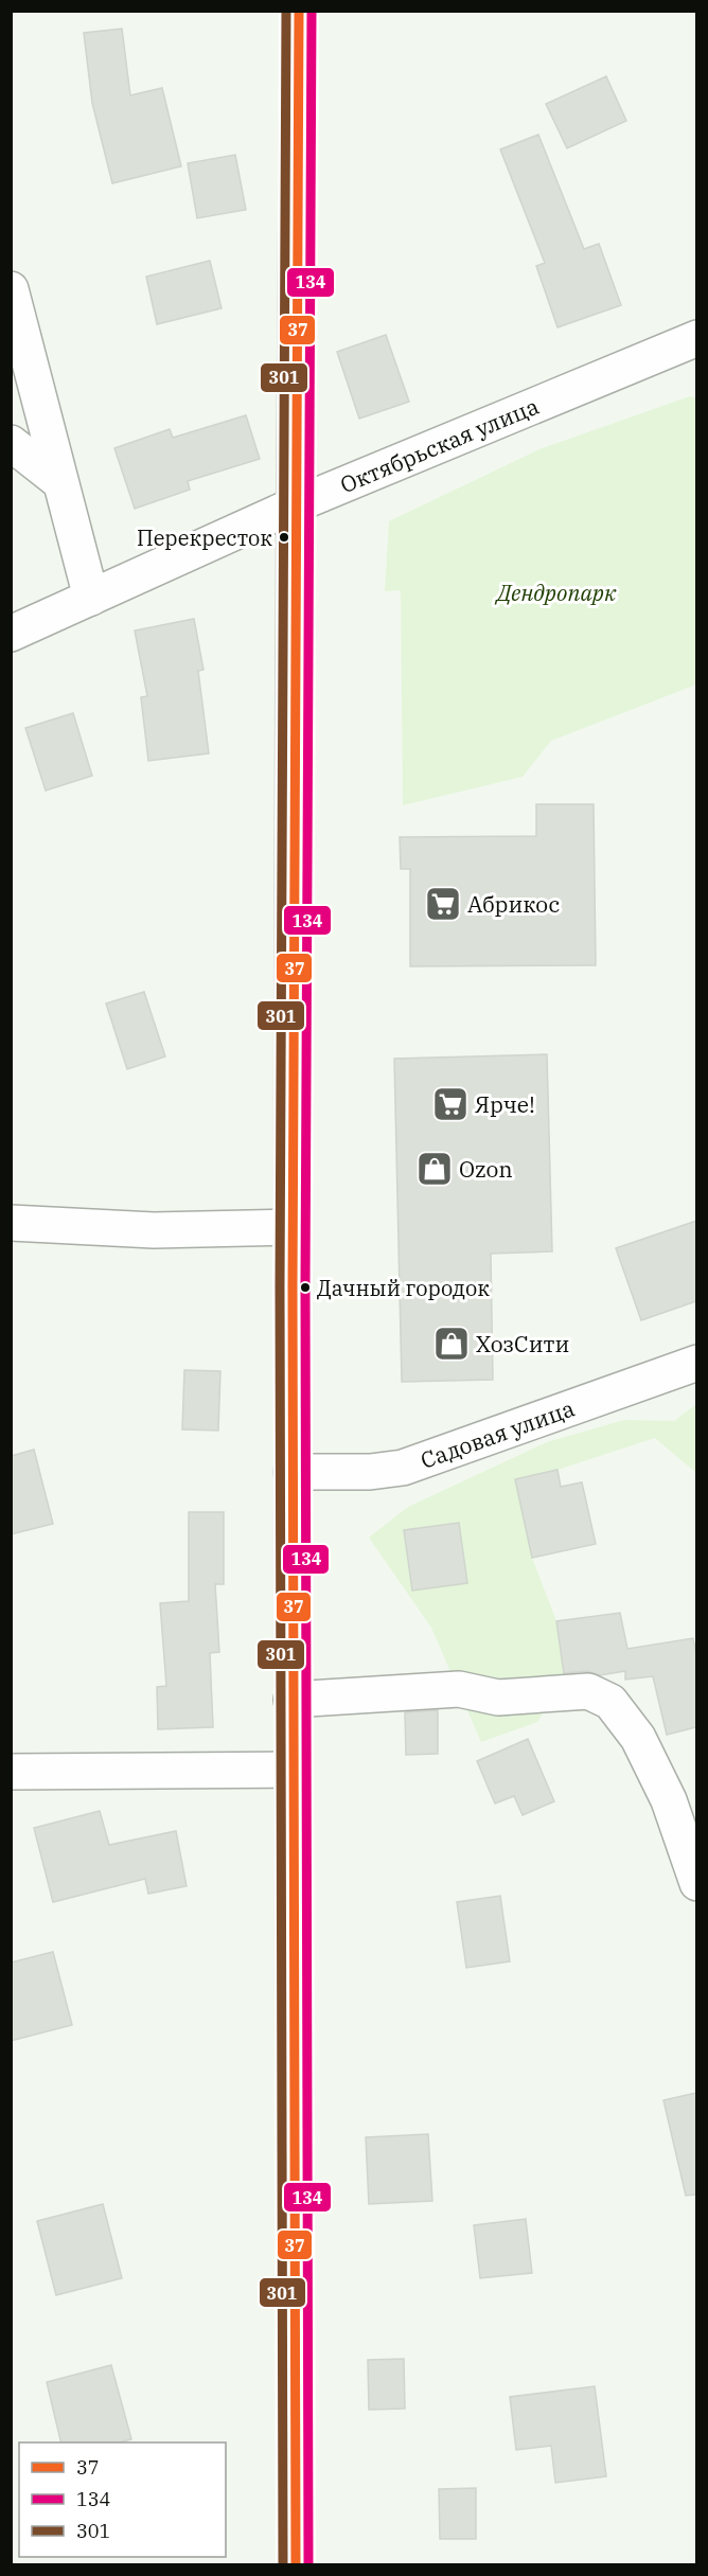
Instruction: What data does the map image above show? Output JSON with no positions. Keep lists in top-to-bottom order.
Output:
{
  "streets": {
    "street": ["Октябрьская улица", "Садовая улица"]
  },
  "parks": ["Дендропарк"],
  "places": {
    "other": ["Перекресток", "Дачный городок"],
    "supermarket": ["Абрикос", "Ярче!"],
    "shop": ["Ozon", "ХозСити"]
  },
  "lines": ["transit line 37", "transit line 134", "transit line 301"],
  "legend": ["37", "134", "301"]
}
